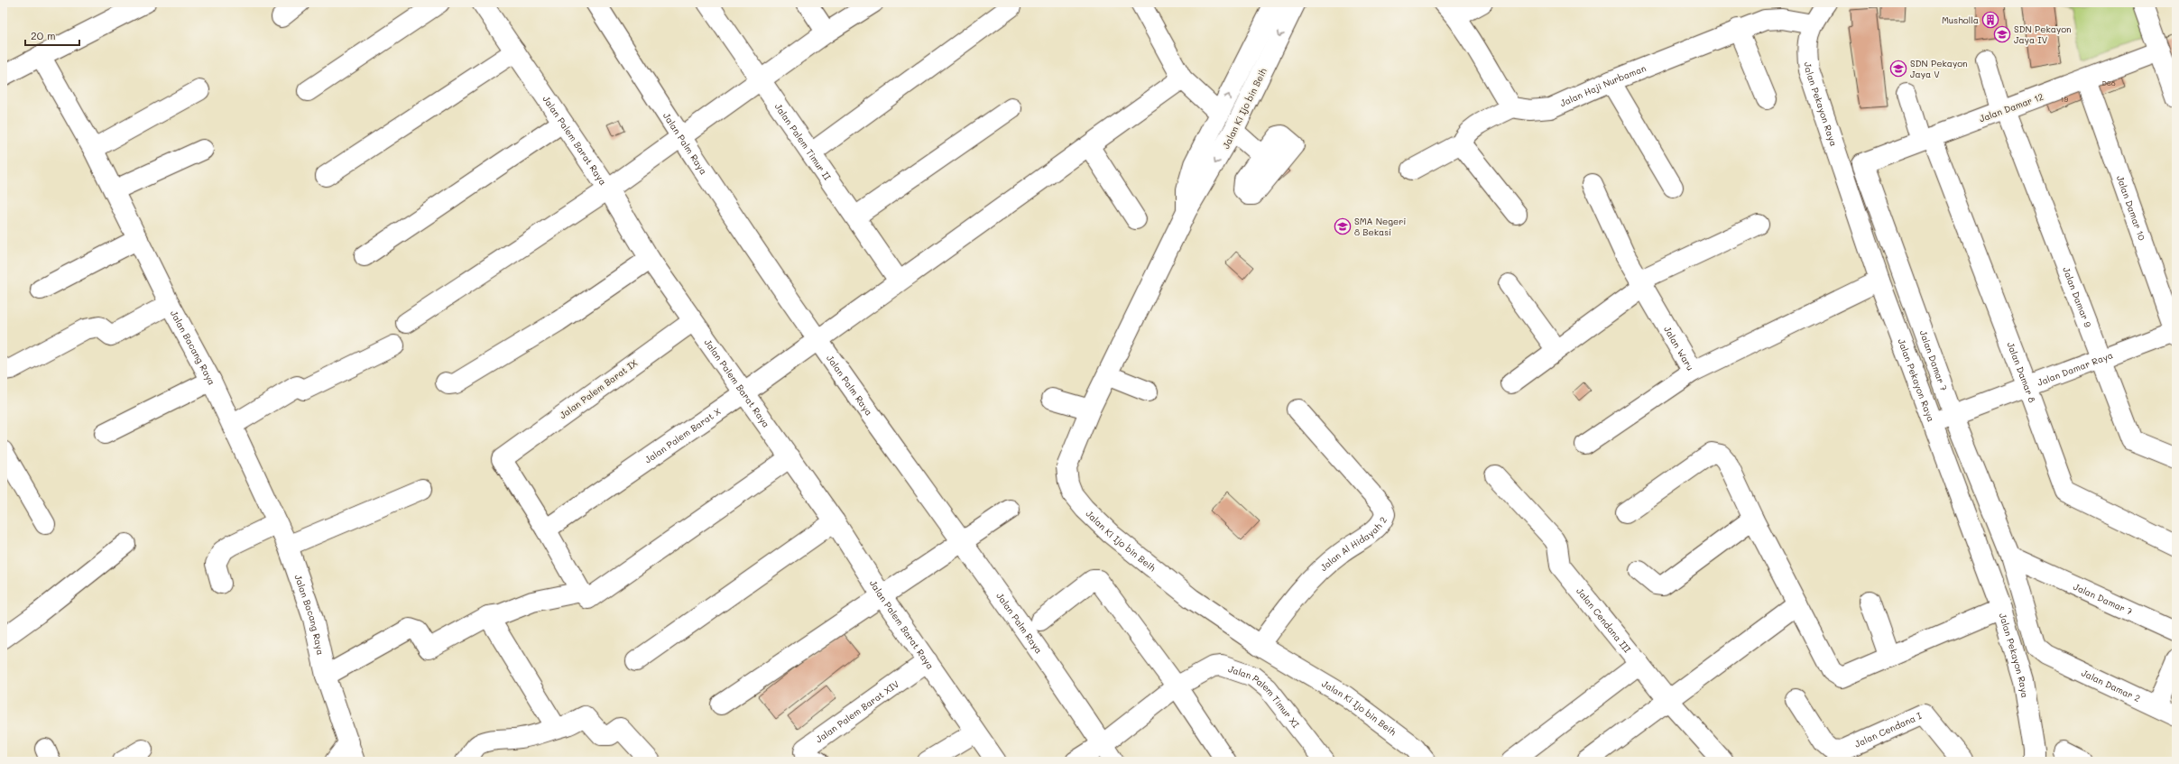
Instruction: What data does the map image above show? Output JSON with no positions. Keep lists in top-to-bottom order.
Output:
{
  "streets": {
    "street": [
      "Jalan Haji Nurbaman",
      "Jalan Pekayon Raya",
      "Jalan Damar 12",
      "Jalan Ki Ijo bin Beih",
      "Jalan Palem Barat Raya",
      "Jalan Palem Timur II",
      "Jalan Palm Raya",
      "Jalan Damar 10",
      "Jalan Damar 9",
      "Jalan Waru",
      "Jalan Bacang Raya",
      "Jalan Damar 7",
      "Jalan Damar Raya",
      "Jalan Damar 8",
      "Jalan Palem Barat IX",
      "Jalan Palem Barat X",
      "Jalan Al Hidayah 2",
      "Jalan Cendana III",
      "Jalan Damar 2",
      "Jalan Palem Timur XI",
      "Jalan Palem Barat XIV",
      "Jalan Cendana I"
    ]
  },
  "crossings": [
    ["Jalan Haji Nurbaman", "Jalan Pekayon Raya"],
    ["Jalan Pekayon Raya", "Jalan Waru"],
    ["Jalan Pekayon Raya", "Jalan Damar Raya"],
    ["Jalan Damar 12", "Jalan Damar 10"],
    ["Jalan Damar 12", "Jalan Damar 9"],
    ["Jalan Damar 12", "Jalan Damar 7"],
    ["Jalan Damar 12", "Jalan Damar 8"],
    ["Jalan Ki Ijo bin Beih", "Jalan Al Hidayah 2"],
    ["Jalan Palem Barat Raya", "Jalan Palem Barat IX"],
    ["Jalan Palem Barat Raya", "Jalan Palem Barat X"],
    ["Jalan Palem Barat Raya", "Jalan Palem Barat XIV"],
    ["Jalan Palem Timur II", "Jalan Palem Barat X"],
    ["Jalan Palm Raya", "Jalan Palem Barat X"],
    ["Jalan Palm Raya", "Jalan Palem Timur XI"],
    ["Jalan Damar 10", "Jalan Damar Raya"],
    ["Jalan Damar 9", "Jalan Damar Raya"],
    ["Jalan Damar 7", "Jalan Damar Raya"],
    ["Jalan Damar 7", "Jalan Damar 2"],
    ["Jalan Damar Raya", "Jalan Damar 8"],
    ["Jalan Palem Barat IX", "Jalan Palem Barat X"]
  ],
  "places": {
    "building": ["Musholla"],
    "school or university": ["SDN Pekayon Jaya IV", "SDN Pekayon Jaya V", "SMA Negeri 8 Bekasi"]
  },
  "house_numbers": ["D68", "19"],
  "scale_bar": "20 m"
}
